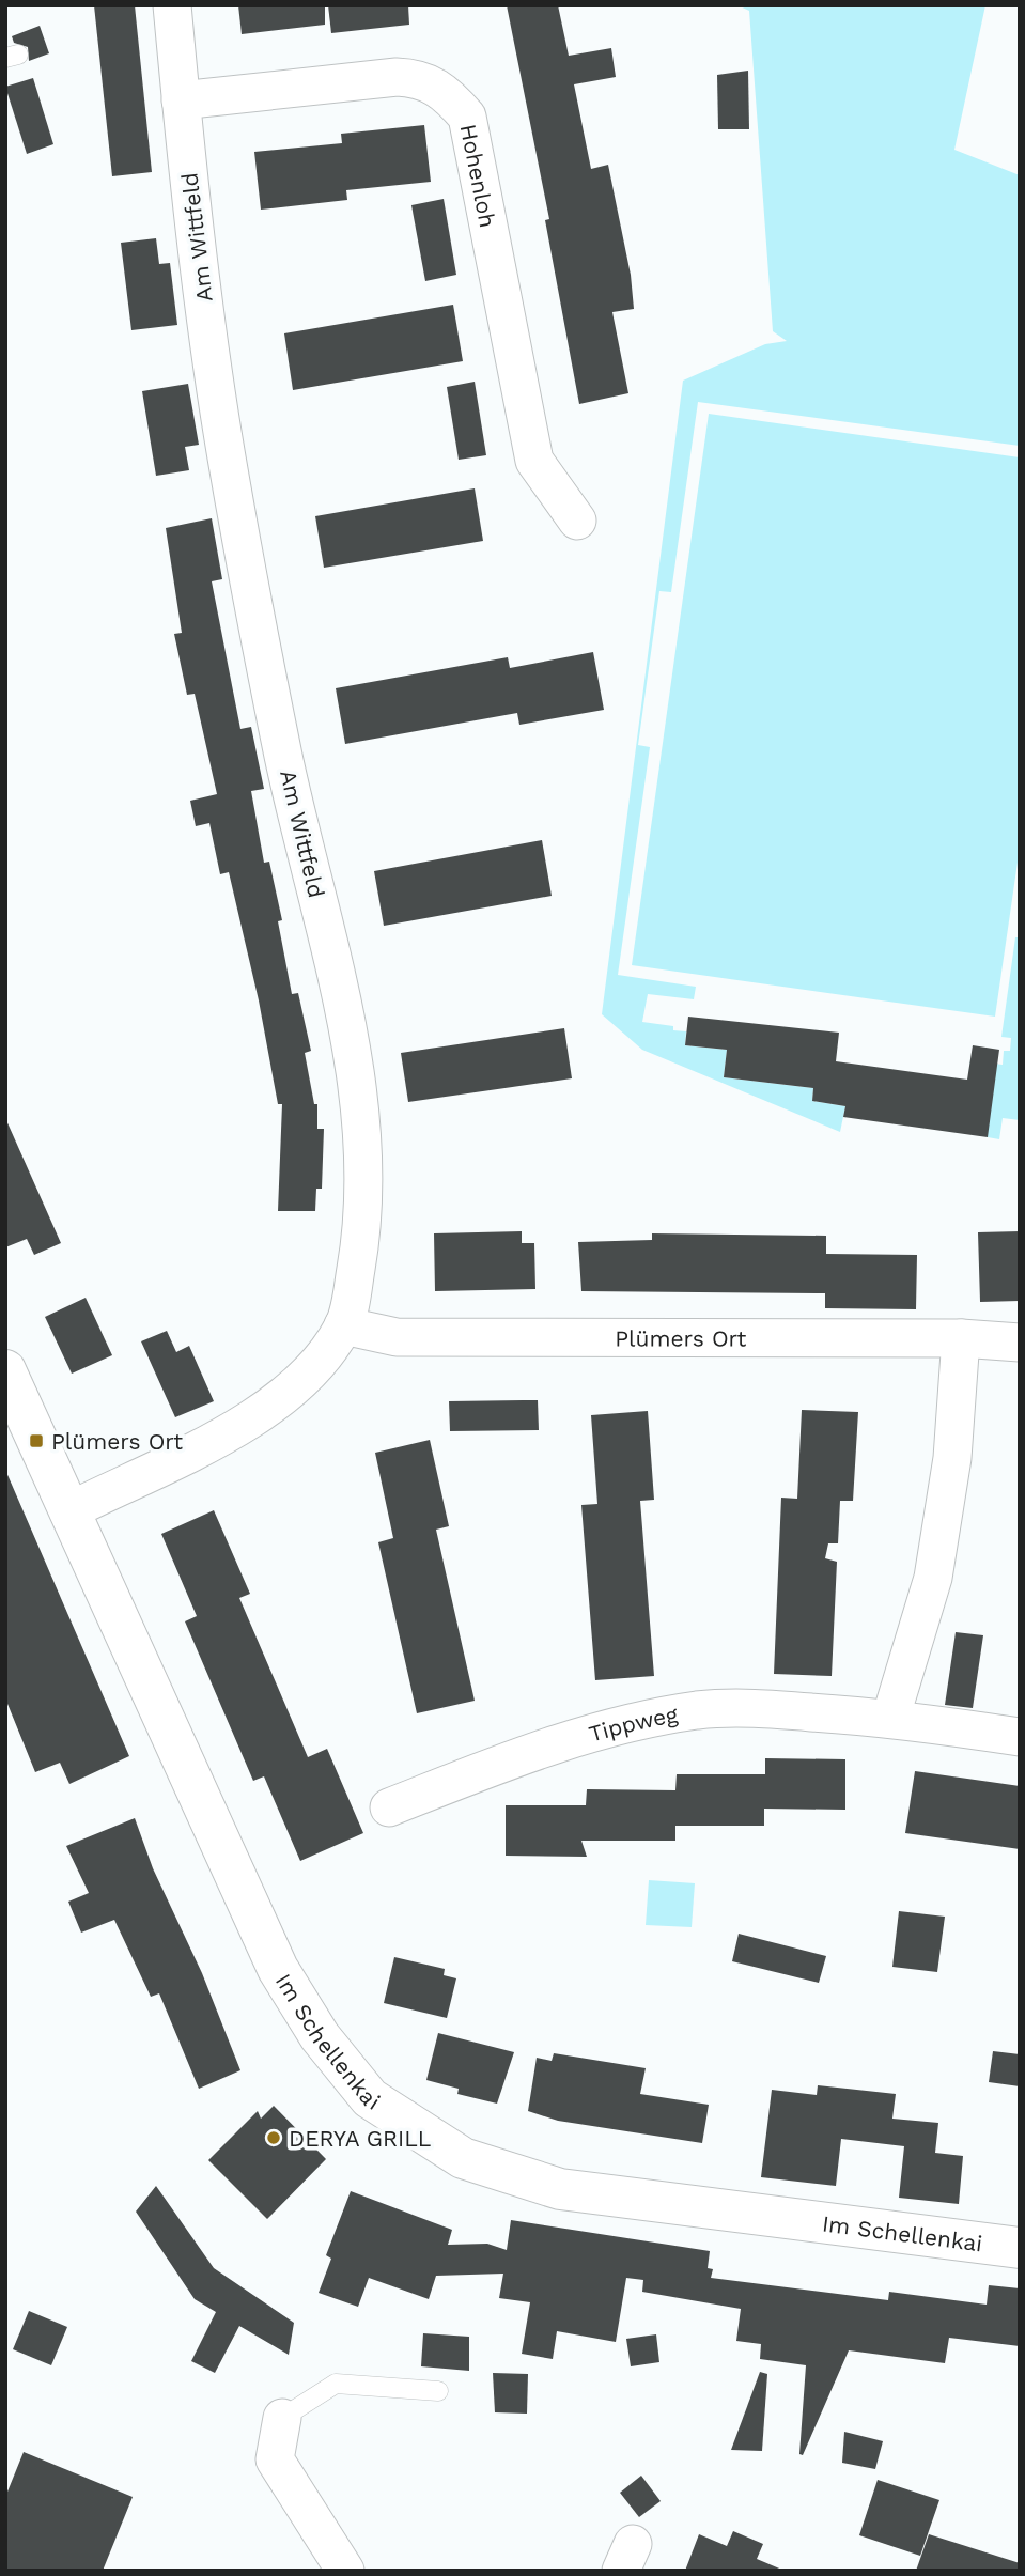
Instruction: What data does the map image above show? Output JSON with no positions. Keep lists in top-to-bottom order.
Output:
{
  "streets": {
    "street": [
      "Hohenloh",
      "Am Wittfeld",
      "Plümers Ort",
      "Tippweg",
      "Im Schellenkai"
    ]
  },
  "crossings": [
    ["Hohenloh", "Am Wittfeld"],
    ["Am Wittfeld", "Plümers Ort"],
    ["Am Wittfeld", "Im Schellenkai"]
  ],
  "places": {
    "transit": ["Plümers Ort"],
    "other": ["DERYA GRILL"]
  }
}
